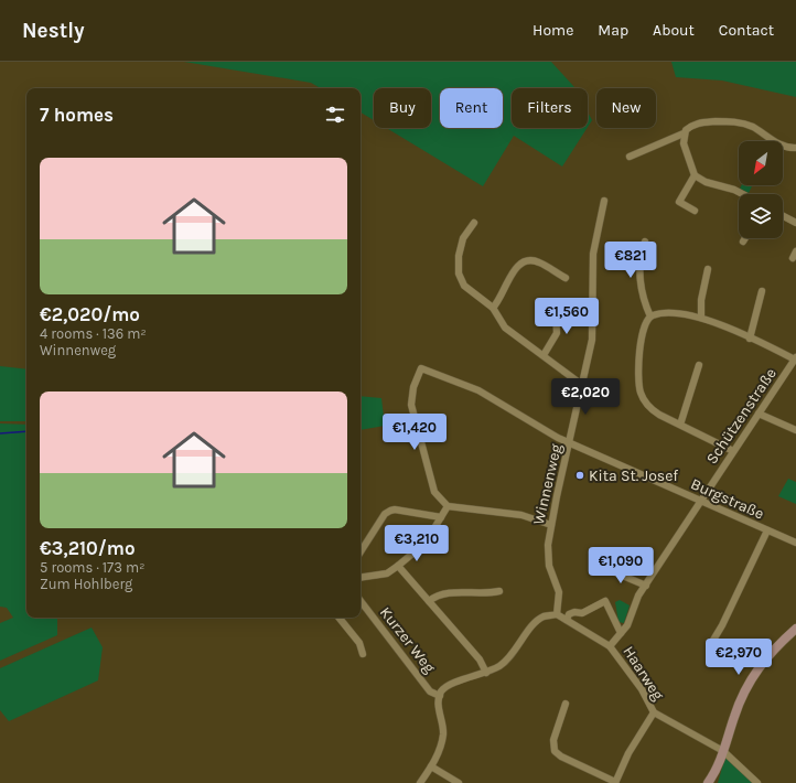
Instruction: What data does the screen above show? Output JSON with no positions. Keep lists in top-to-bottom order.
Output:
{
  "streets": {
    "street": [
      "Schützenstraße",
      "Winnenweg",
      "Burgstraße",
      "Kurzer Weg",
      "Haarweg"
    ]
  },
  "crossings": [
    ["Schützenstraße", "Burgstraße"],
    ["Schützenstraße", "Haarweg"],
    ["Winnenweg", "Burgstraße"],
    ["Winnenweg", "Haarweg"]
  ],
  "places": ["Kita St. Josef"],
  "north": "bottom left",
  "page": {
    "header": "Nestly",
    "nav": [
      "Home",
      "Map",
      "About",
      "Contact"
    ],
    "chip": [
      "Buy",
      "Rent",
      "Filters",
      "New"
    ],
    "heading": "7 homes",
    "list": [
      {
        "name": "€2,020/mo",
        "note": "4 rooms · 136 m² · Winnenweg"
      },
      {
        "name": "€3,210/mo",
        "note": "5 rooms · 173 m² · Zum Hohlberg"
      }
    ],
    "price": [
      "€821",
      "€1,560",
      "€2,020",
      "€1,420",
      "€3,210",
      "€1,090",
      "€2,970"
    ]
  }
}
